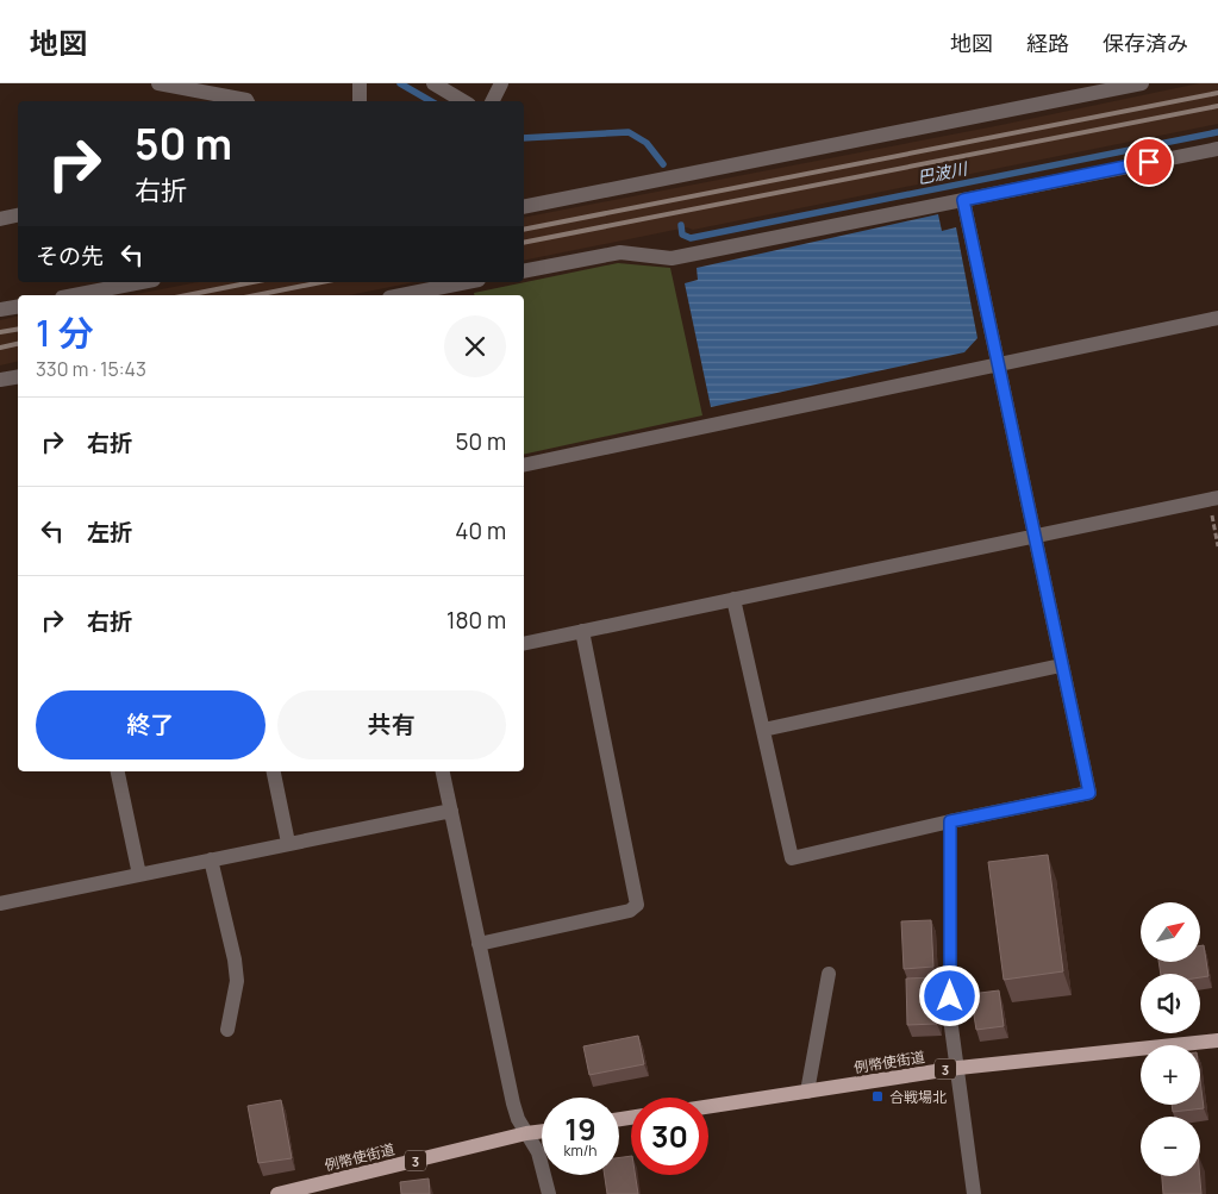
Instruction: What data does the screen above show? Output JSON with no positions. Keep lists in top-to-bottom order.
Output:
{
  "streets": {
    "main road": ["例幣使街道", "3"]
  },
  "water": ["巴波川"],
  "places": {
    "transit": ["合戦場北"]
  },
  "north": "top right",
  "page": {
    "header": "地図",
    "nav": ["地図", "経路", "保存済み"],
    "turn": ["50 m", "右折"],
    "then": "その先",
    "heading": ["1 分", "330 m · 15:43"],
    "list": [
      {
        "name": "右折",
        "value": "50 m"
      },
      {
        "name": "左折",
        "value": "40 m"
      },
      {
        "name": "右折",
        "value": "180 m"
      }
    ],
    "buttons": ["終了", "共有"],
    "map_buttons": ["+", "−"],
    "speed": "19 km/h",
    "limit": "30"
  }
}
